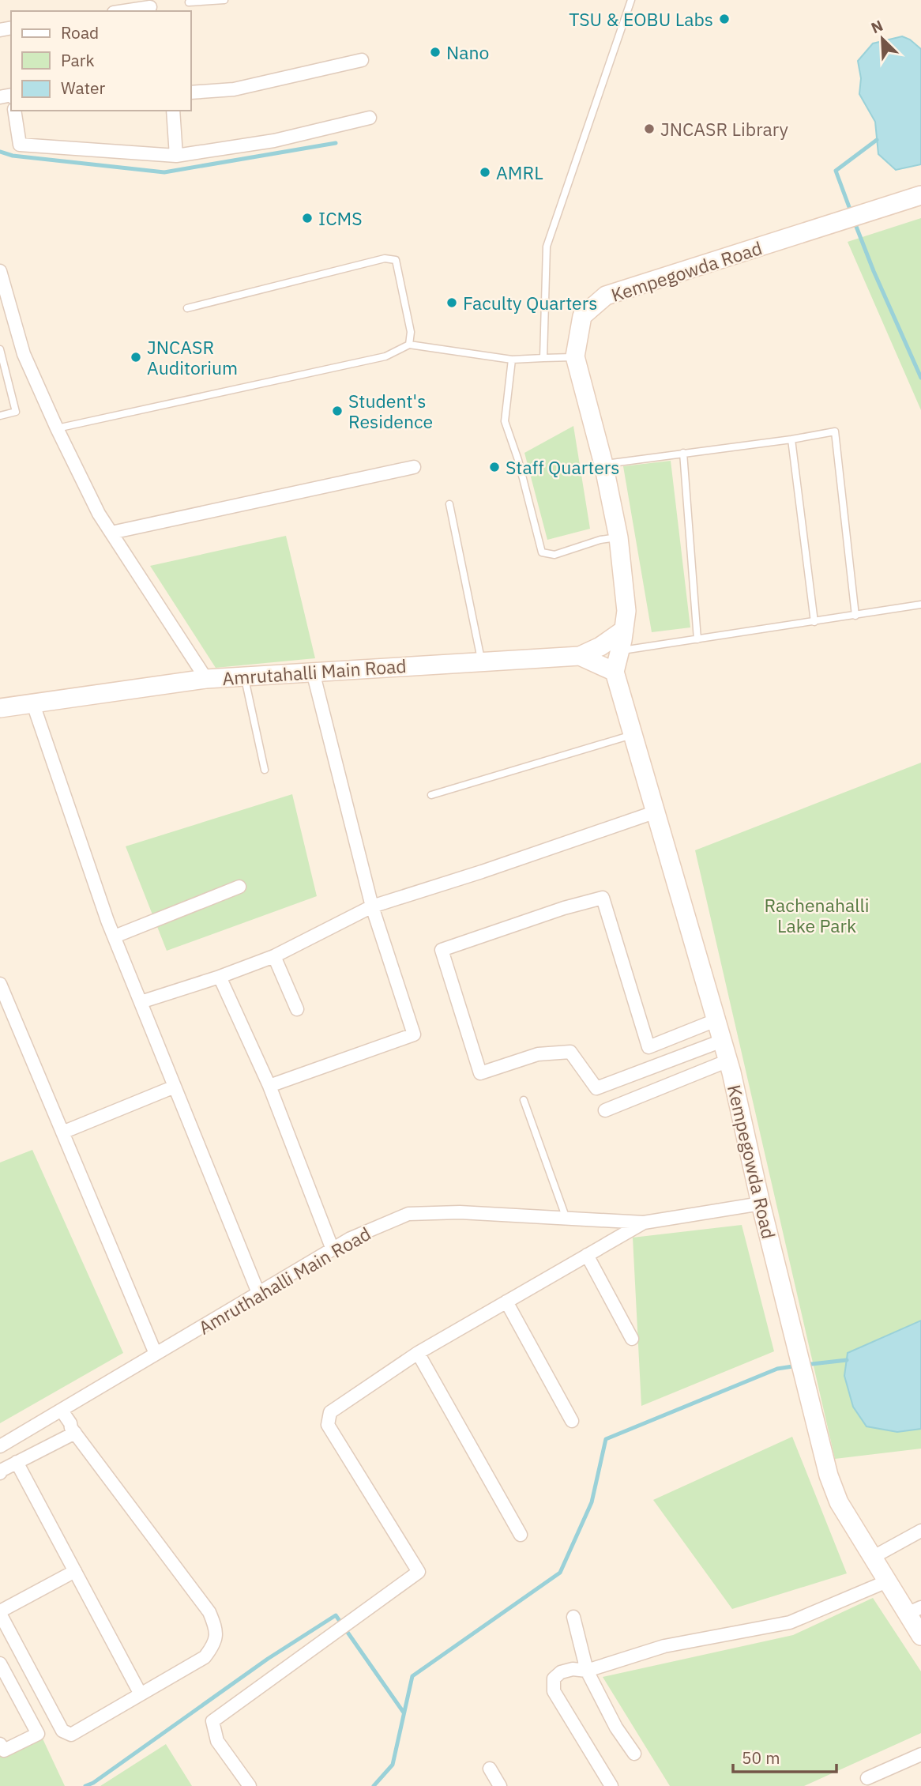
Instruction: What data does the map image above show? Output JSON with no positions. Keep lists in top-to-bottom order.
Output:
{
  "streets": {
    "street": ["Kempegowda Road", "Amrutahalli Main Road", "Amruthahalli Main Road"]
  },
  "crossings": [
    ["Kempegowda Road", "Amrutahalli Main Road"],
    ["Kempegowda Road", "Amruthahalli Main Road"]
  ],
  "parks": ["Rachenahalli Lake Park"],
  "places": [
    "TSU & EOBU Labs",
    "Nano",
    "JNCASR Library",
    "AMRL",
    "ICMS",
    "Faculty Quarters",
    "JNCASR Auditorium",
    "Student's Residence",
    "Staff Quarters"
  ],
  "legend": ["Road", "Park", "Water"],
  "scale_bar": "50 m",
  "north": "top left"
}
